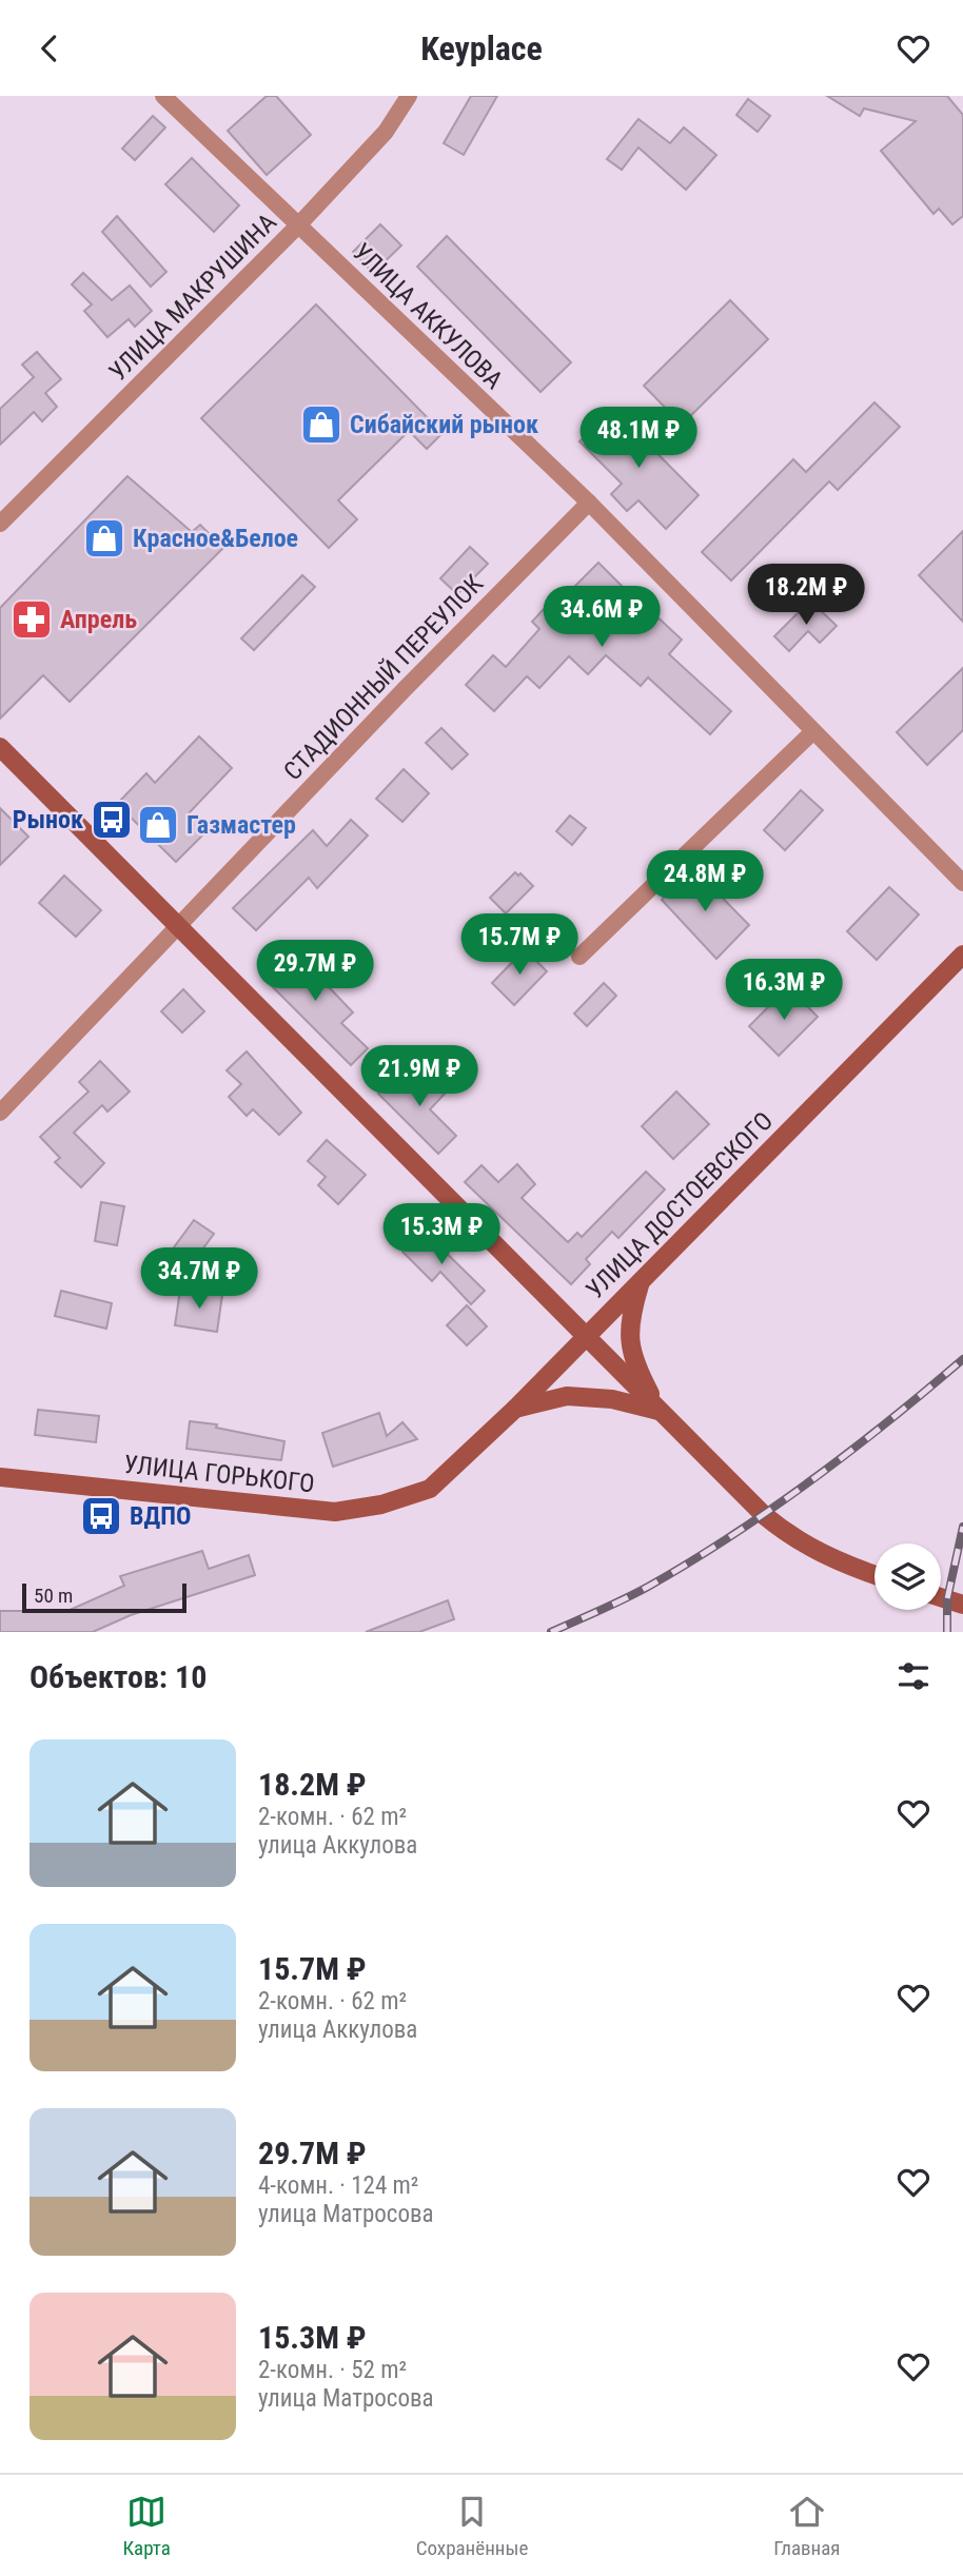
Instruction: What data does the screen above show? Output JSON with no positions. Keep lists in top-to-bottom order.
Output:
{
  "streets": {
    "main road": ["УЛИЦА ДОСТОЕВСКОГО", "УЛИЦА ГОРЬКОГО"],
    "street": ["УЛИЦА МАКРУШИНА", "УЛИЦА АККУЛОВА", "СТАДИОННЫЙ ПЕРЕУЛОК"]
  },
  "crossings": [
    ["УЛИЦА МАКРУШИНА", "УЛИЦА АККУЛОВА"],
    ["УЛИЦА АККУЛОВА", "СТАДИОННЫЙ ПЕРЕУЛОК"],
    ["УЛИЦА ДОСТОЕВСКОГО", "УЛИЦА ГОРЬКОГО"]
  ],
  "places": {
    "shop": ["Сибайский рынок", "Красное&Белое", "Газмастер"],
    "pharmacy": ["Апрель"],
    "bus stop": ["Рынок", "ВДПО"]
  },
  "scale_bar": "50 m",
  "page": {
    "header": "Keyplace",
    "price": [
      "48.1M ₽",
      "18.2M ₽",
      "34.6M ₽",
      "24.8M ₽",
      "15.7M ₽",
      "29.7M ₽",
      "16.3M ₽",
      "21.9M ₽",
      "15.3M ₽",
      "34.7M ₽"
    ],
    "scale": "50 m",
    "heading": "Объектов: 10",
    "list": [
      {
        "name": "18.2M ₽",
        "note": "2-комн. · 62 m² · улица Аккулова"
      },
      {
        "name": "15.7M ₽",
        "note": "2-комн. · 62 m² · улица Аккулова"
      },
      {
        "name": "29.7M ₽",
        "note": "4-комн. · 124 m² · улица Матросова"
      },
      {
        "name": "15.3M ₽",
        "note": "2-комн. · 52 m² · улица Матросова"
      }
    ],
    "tabs": ["Карта", "Сохранённые", "Главная"]
  }
}
